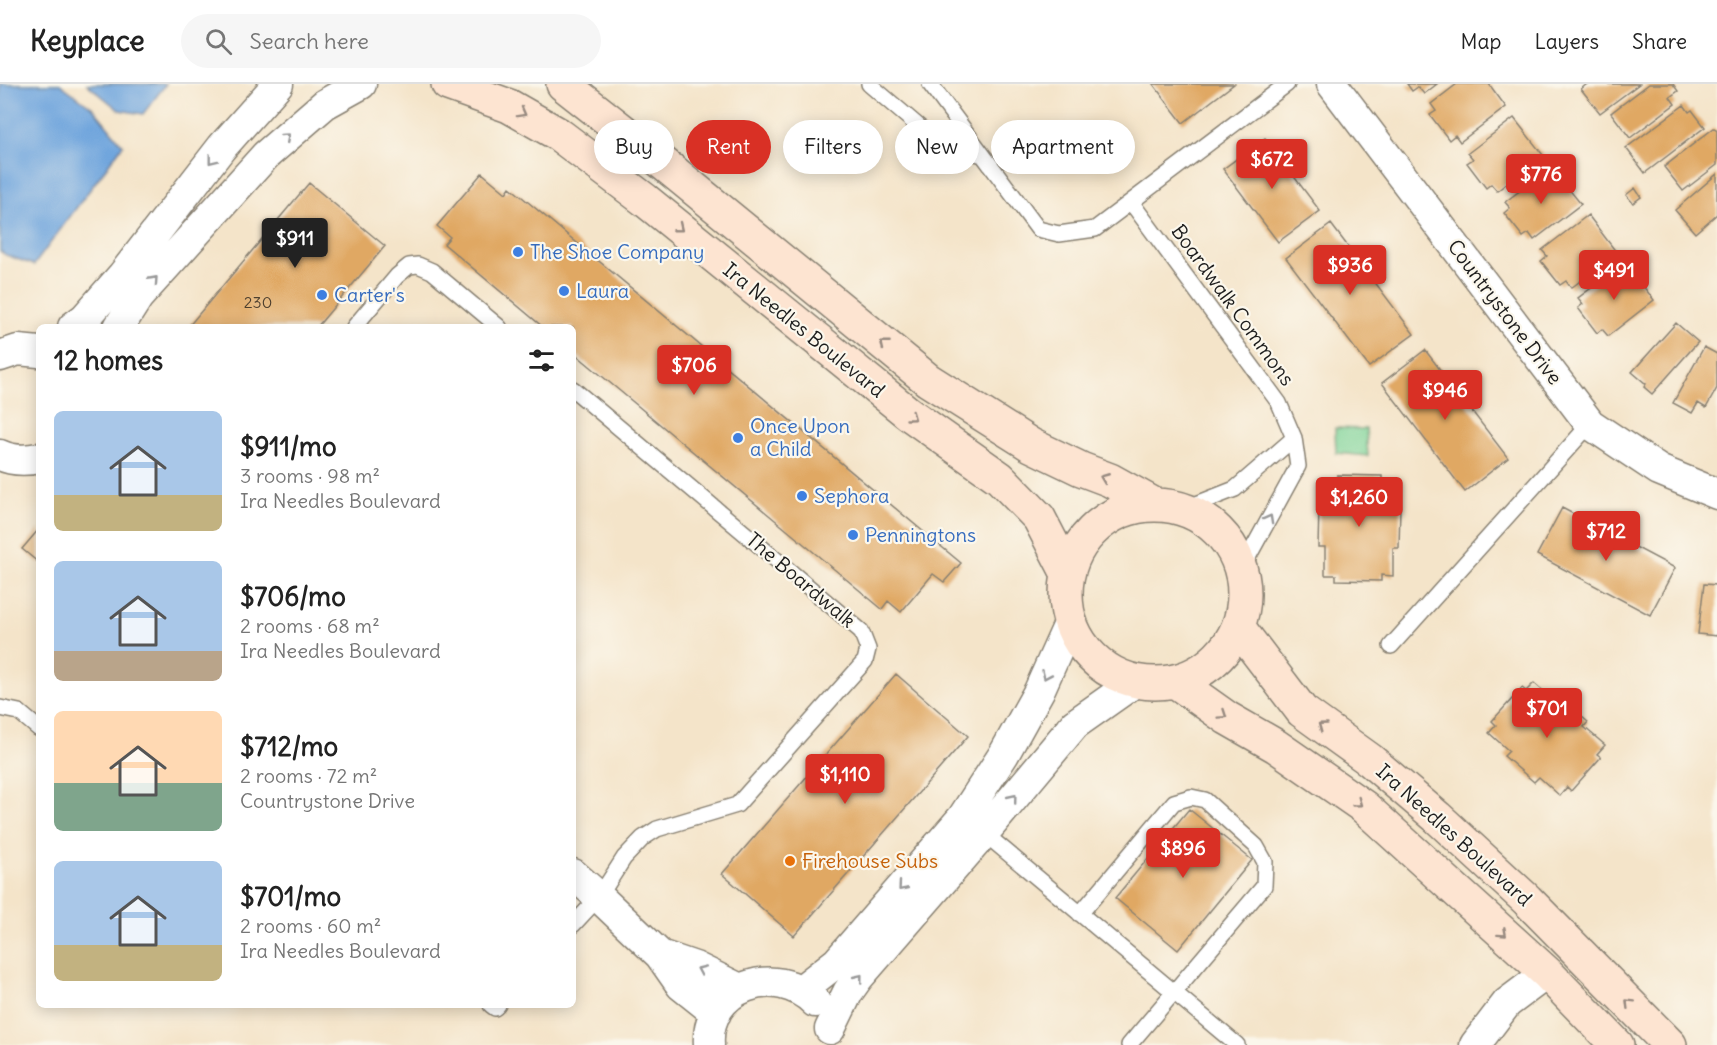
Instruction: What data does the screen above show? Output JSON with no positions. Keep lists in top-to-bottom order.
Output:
{
  "streets": {
    "main road": ["Ira Needles Boulevard"],
    "street": ["Countrystone Drive"],
    "lane": ["Boardwalk Commons", "The Boardwalk"]
  },
  "crossings": [
    ["Boardwalk Commons", "Ira Needles Boulevard"]
  ],
  "places": [
    "The Shoe Company",
    "Laura",
    "Carter's",
    "Once Upon a Child",
    "Sephora",
    "Penningtons",
    "Firehouse Subs"
  ],
  "house_numbers": ["230"],
  "page": {
    "header": "Keyplace",
    "search": "Search here",
    "nav": ["Map", "Layers", "Share"],
    "chip": [
      "Buy",
      "Rent",
      "Filters",
      "New",
      "Apartment"
    ],
    "price": [
      "$672",
      "$776",
      "$911",
      "$936",
      "$491",
      "$706",
      "$946",
      "$1,260",
      "$712",
      "$701",
      "$1,110",
      "$896"
    ],
    "heading": "12 homes",
    "list": [
      {
        "name": "$911/mo",
        "note": "3 rooms · 98 m² · Ira Needles Boulevard"
      },
      {
        "name": "$706/mo",
        "note": "2 rooms · 68 m² · Ira Needles Boulevard"
      },
      {
        "name": "$712/mo",
        "note": "2 rooms · 72 m² · Countrystone Drive"
      },
      {
        "name": "$701/mo",
        "note": "2 rooms · 60 m² · Ira Needles Boulevard"
      }
    ]
  }
}
